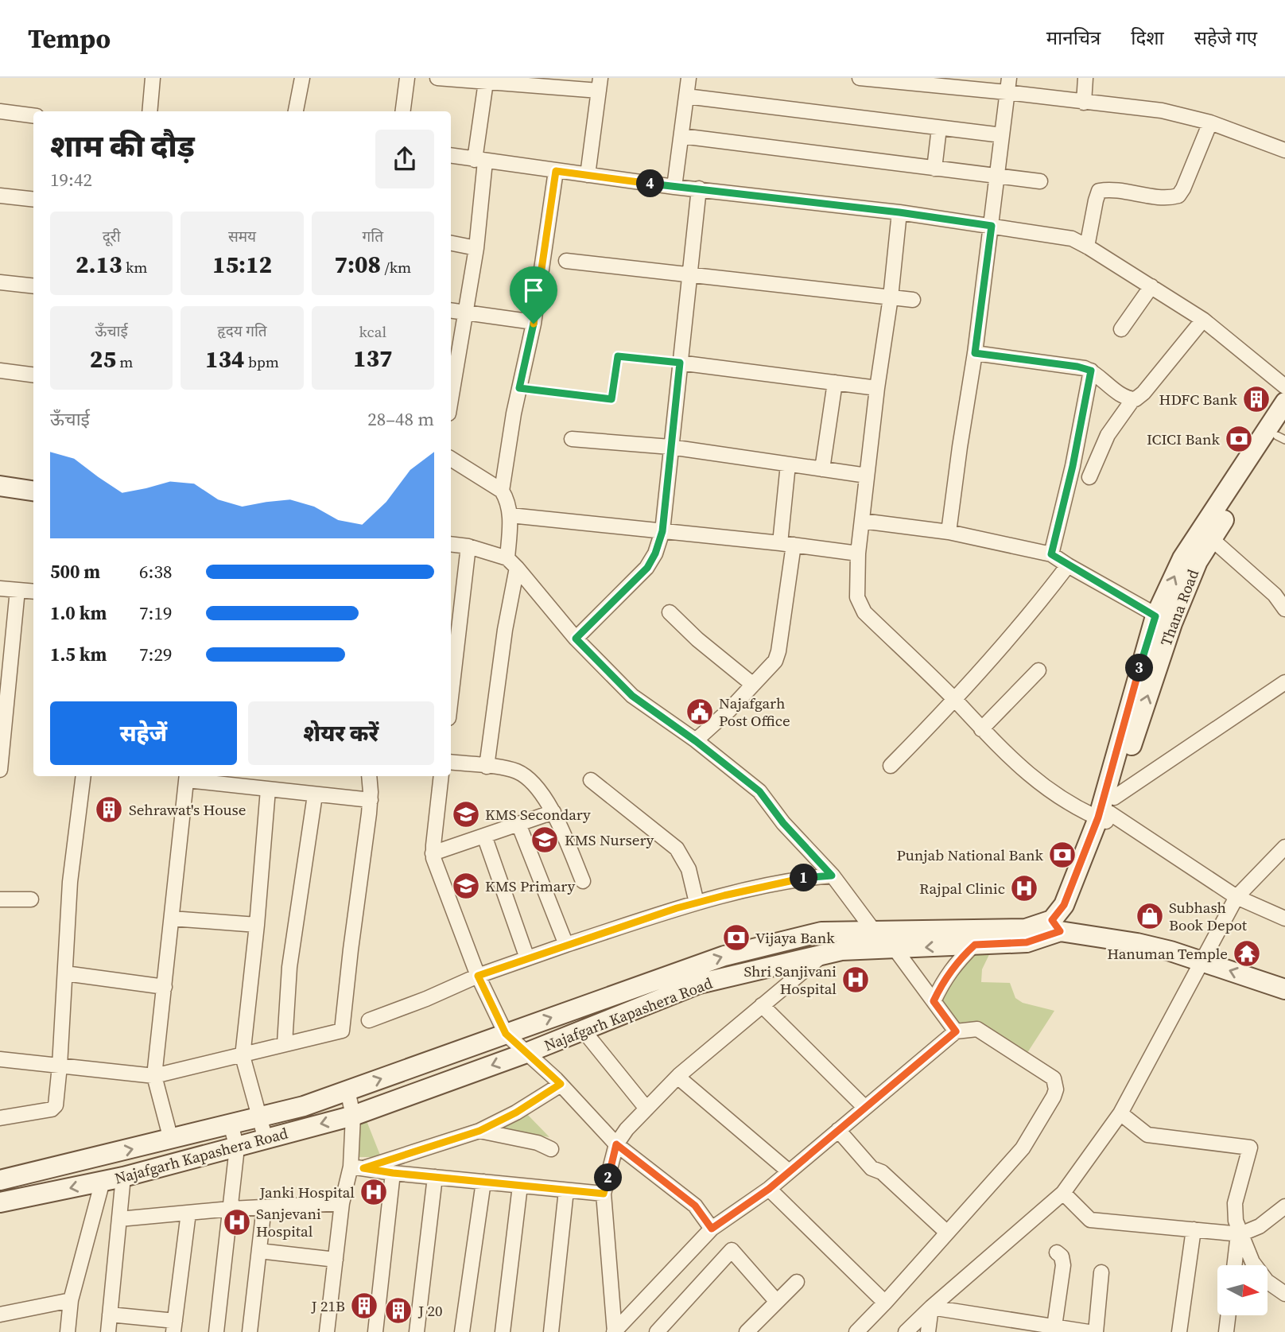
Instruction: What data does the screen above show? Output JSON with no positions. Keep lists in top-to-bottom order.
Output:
{
  "streets": {
    "main road": ["Thana Road", "Najafgarh Kapashera Road"]
  },
  "crossings": [
    ["Thana Road", "Najafgarh Kapashera Road"]
  ],
  "one_way": ["Thana Road"],
  "places": {
    "building": [
      "HDFC Bank",
      "Sehrawat's House",
      "J 21B",
      "J 20"
    ],
    "bank": ["ICICI Bank", "Punjab National Bank", "Vijaya Bank"],
    "public building": ["Najafgarh Post Office"],
    "school or university": ["KMS Secondary", "KMS Nursery", "KMS Primary"],
    "hospital": [
      "Rajpal Clinic",
      "Shri Sanjivani Hospital",
      "Janki Hospital",
      "Sanjevani Hospital"
    ],
    "shop": ["Subhash Book Depot"],
    "temple": ["Hanuman Temple"]
  },
  "north": "right",
  "page": {
    "header": "Tempo",
    "nav": ["मानचित्र", "दिशा", "सहेजे गए"],
    "heading": ["शाम की दौड़", "19:42"],
    "pins": [
      "4",
      "3",
      "1",
      "2"
    ],
    "stats": [
      ["दूरी", "2.13 km"],
      ["समय", "15:12"],
      ["गति", "7:08 /km"],
      ["ऊँचाई", "25 m"],
      ["हृदय गति", "134 bpm"],
      ["kcal", "137"]
    ],
    "chart": ["ऊँचाई", "28–48 m"],
    "list": [
      {
        "name": "500 m",
        "note": "6:38"
      },
      {
        "name": "1.0 km",
        "note": "7:19"
      },
      {
        "name": "1.5 km",
        "note": "7:29"
      }
    ],
    "buttons": ["सहेजें", "शेयर करें"]
  }
}
